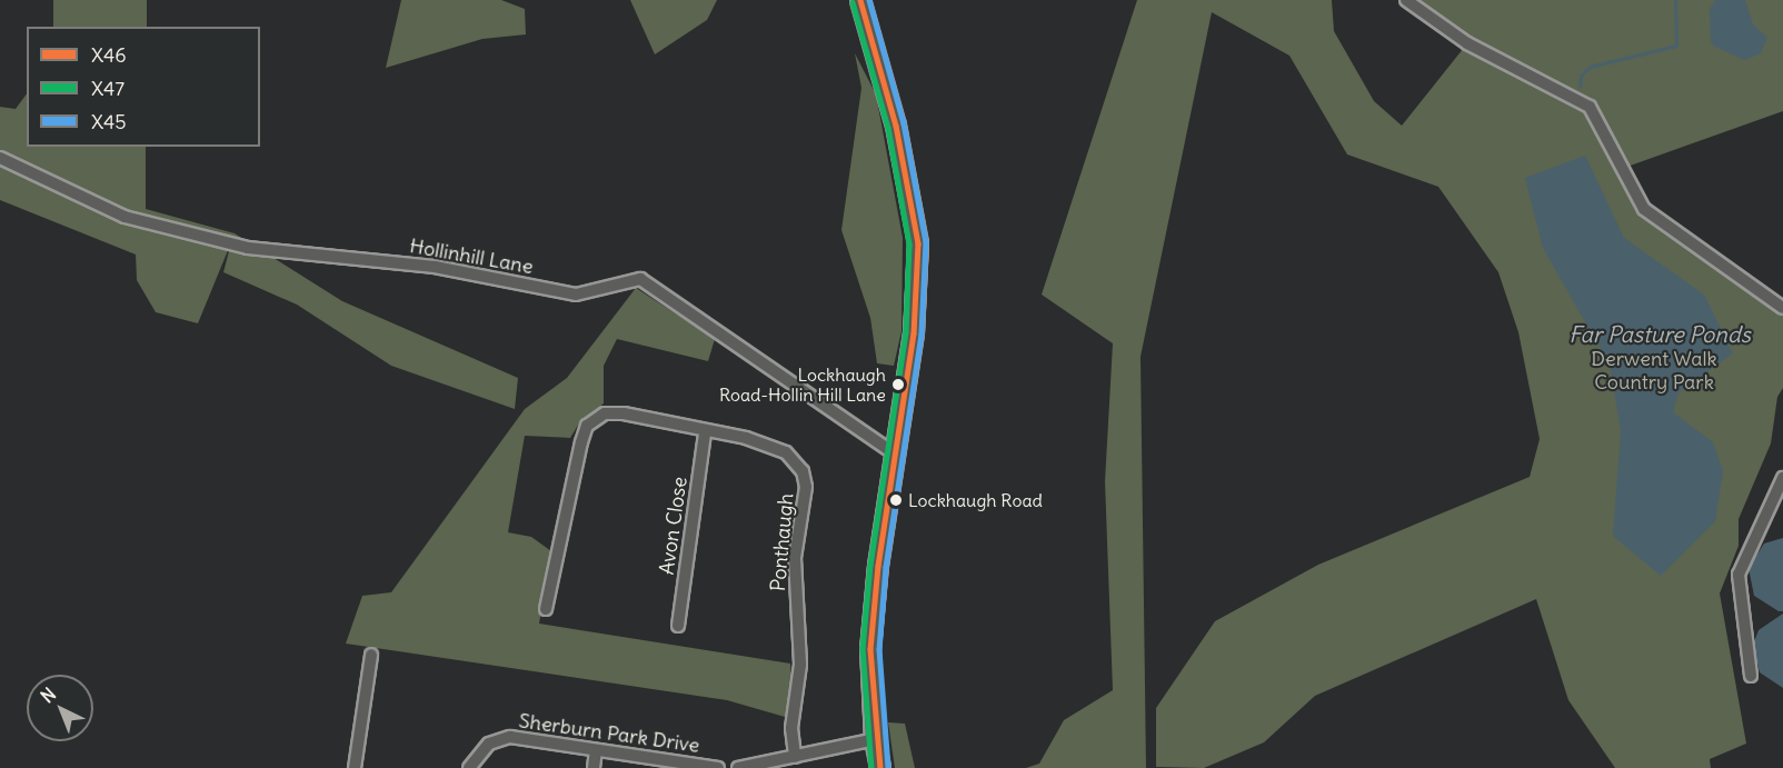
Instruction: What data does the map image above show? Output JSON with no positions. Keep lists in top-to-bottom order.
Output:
{
  "streets": {
    "street": [
      "Hollinhill Lane",
      "Avon Close",
      "Ponthaugh",
      "Sherburn Park Drive"
    ]
  },
  "crossings": [
    ["Avon Close", "Ponthaugh"]
  ],
  "water": ["Far Pasture Ponds"],
  "parks": ["Derwent Walk Country Park"],
  "places": ["Lockhaugh Road-Hollin Hill Lane", "Lockhaugh Road"],
  "lines": ["transit line X46", "transit line X45", "transit line X47"],
  "legend": ["X46", "X47", "X45"],
  "north": "top left"
}
